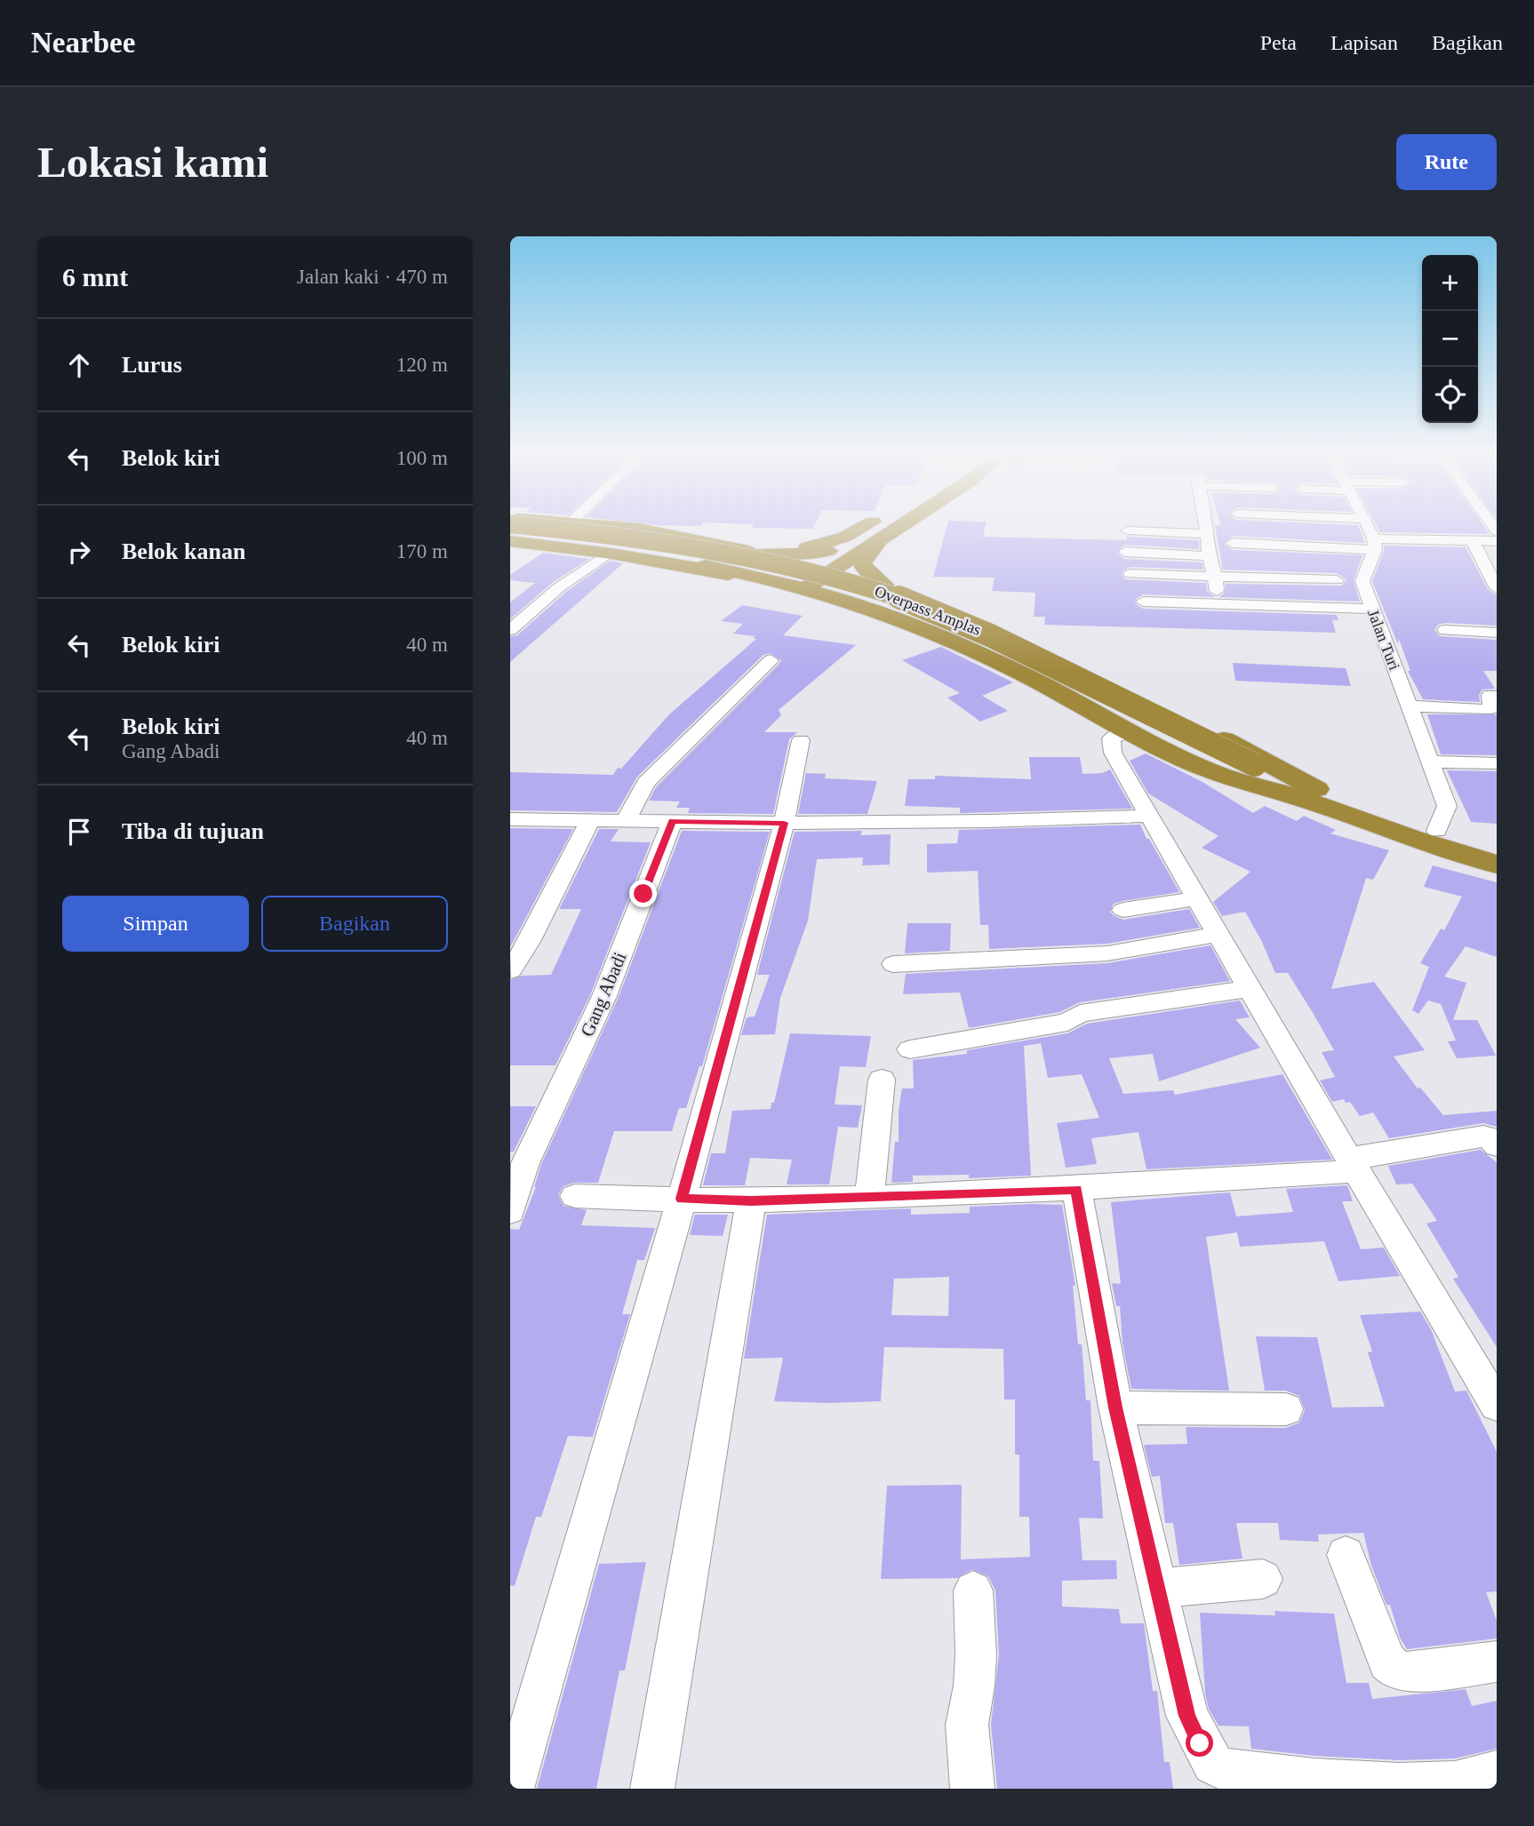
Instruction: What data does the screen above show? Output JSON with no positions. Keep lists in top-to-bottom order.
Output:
{
  "streets": {
    "highway": ["Overpass Amplas"],
    "street": ["Jalan Turi", "Gang Abadi"]
  },
  "page": {
    "header": "Nearbee",
    "nav": ["Peta", "Lapisan", "Bagikan"],
    "buttons": [
      "Rute",
      ["Simpan", "Bagikan"]
    ],
    "title": "Lokasi kami",
    "heading": ["6 mnt", "Jalan kaki · 470 m"],
    "map_buttons": ["+", "−"],
    "list": [
      ["Lurus", "120 m"],
      ["Belok kiri", "100 m"],
      ["Belok kanan", "170 m"],
      ["Belok kiri", "40 m"],
      ["Belok kiri", "Gang Abadi", "40 m"],
      "Tiba di tujuan"
    ]
  }
}
